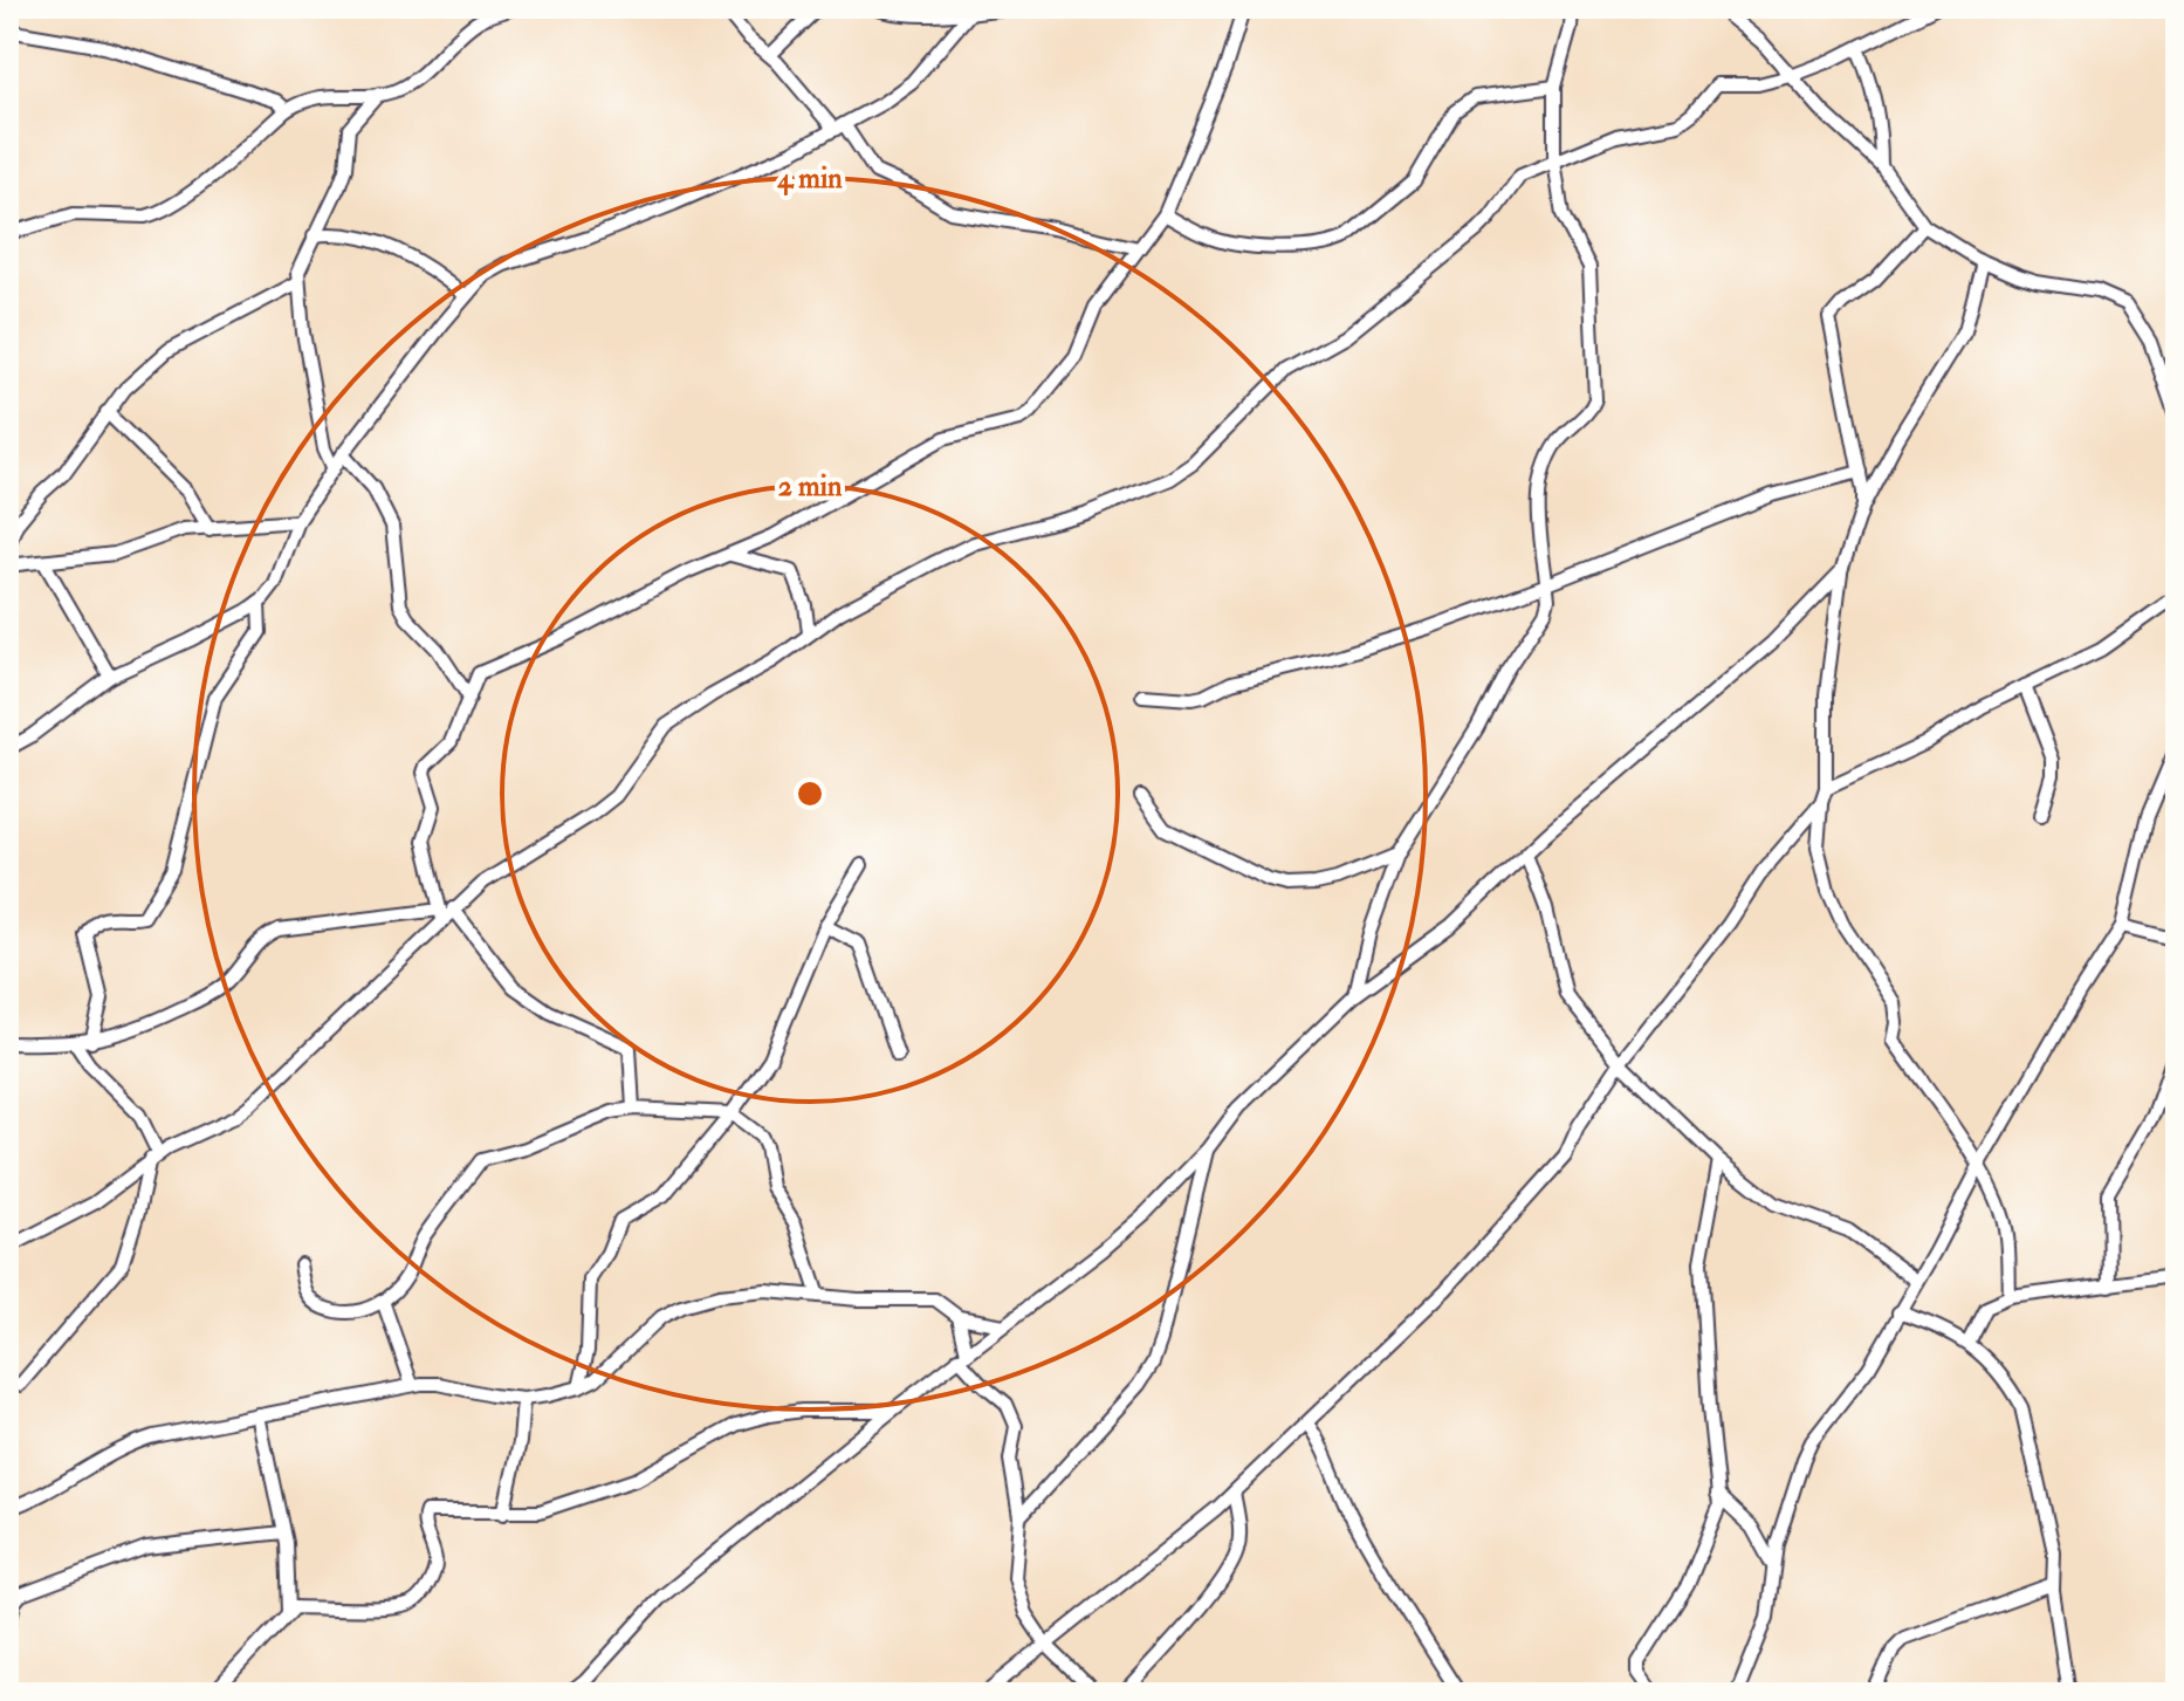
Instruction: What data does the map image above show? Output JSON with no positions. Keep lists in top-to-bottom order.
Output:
{
  "rings": ["4 min", "2 min"]
}
